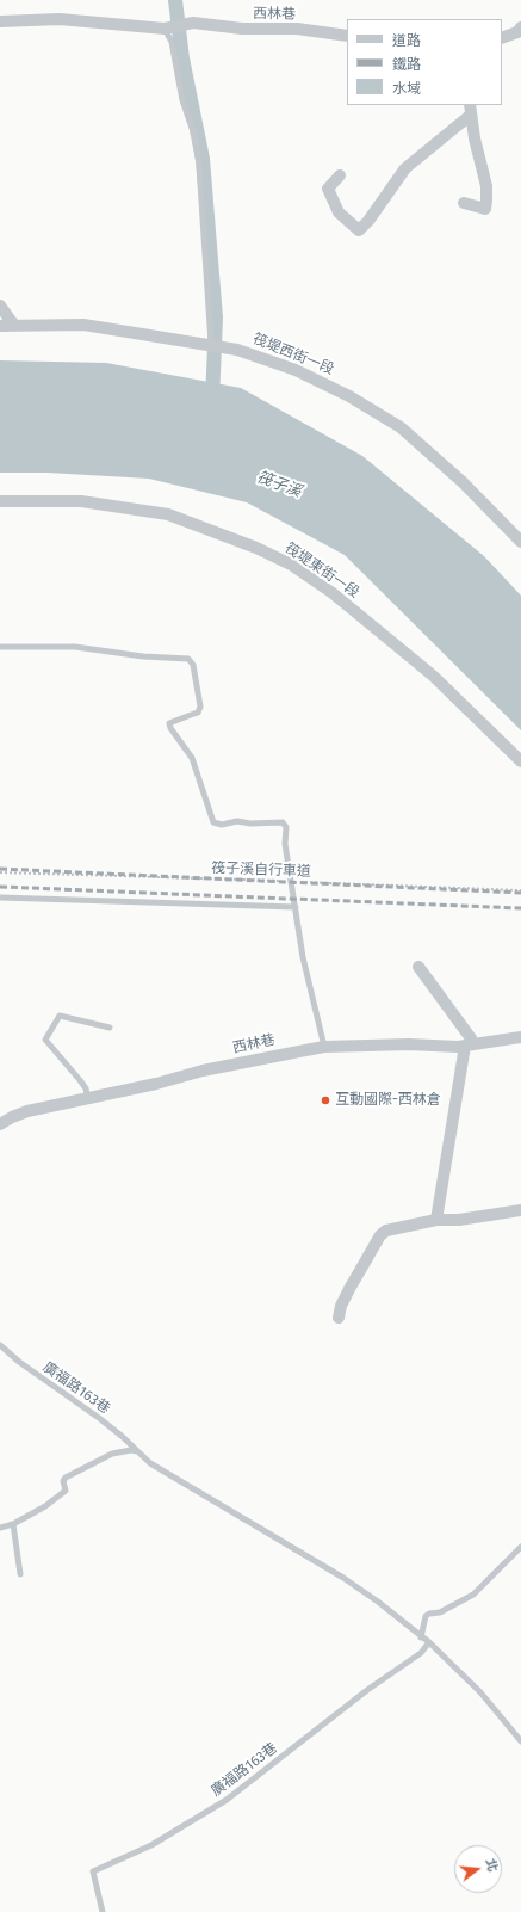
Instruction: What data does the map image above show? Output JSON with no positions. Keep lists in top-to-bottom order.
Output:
{
  "streets": {
    "street": ["西林巷", "筏堤西街一段", "筏堤東街一段"],
    "lane": ["廣福路163巷"],
    "path": ["筏子溪自行車道"]
  },
  "water": ["筏子溪"],
  "places": ["互動國際-西林倉"],
  "legend": ["道路", "鐵路", "水域"],
  "north": "right"
}
